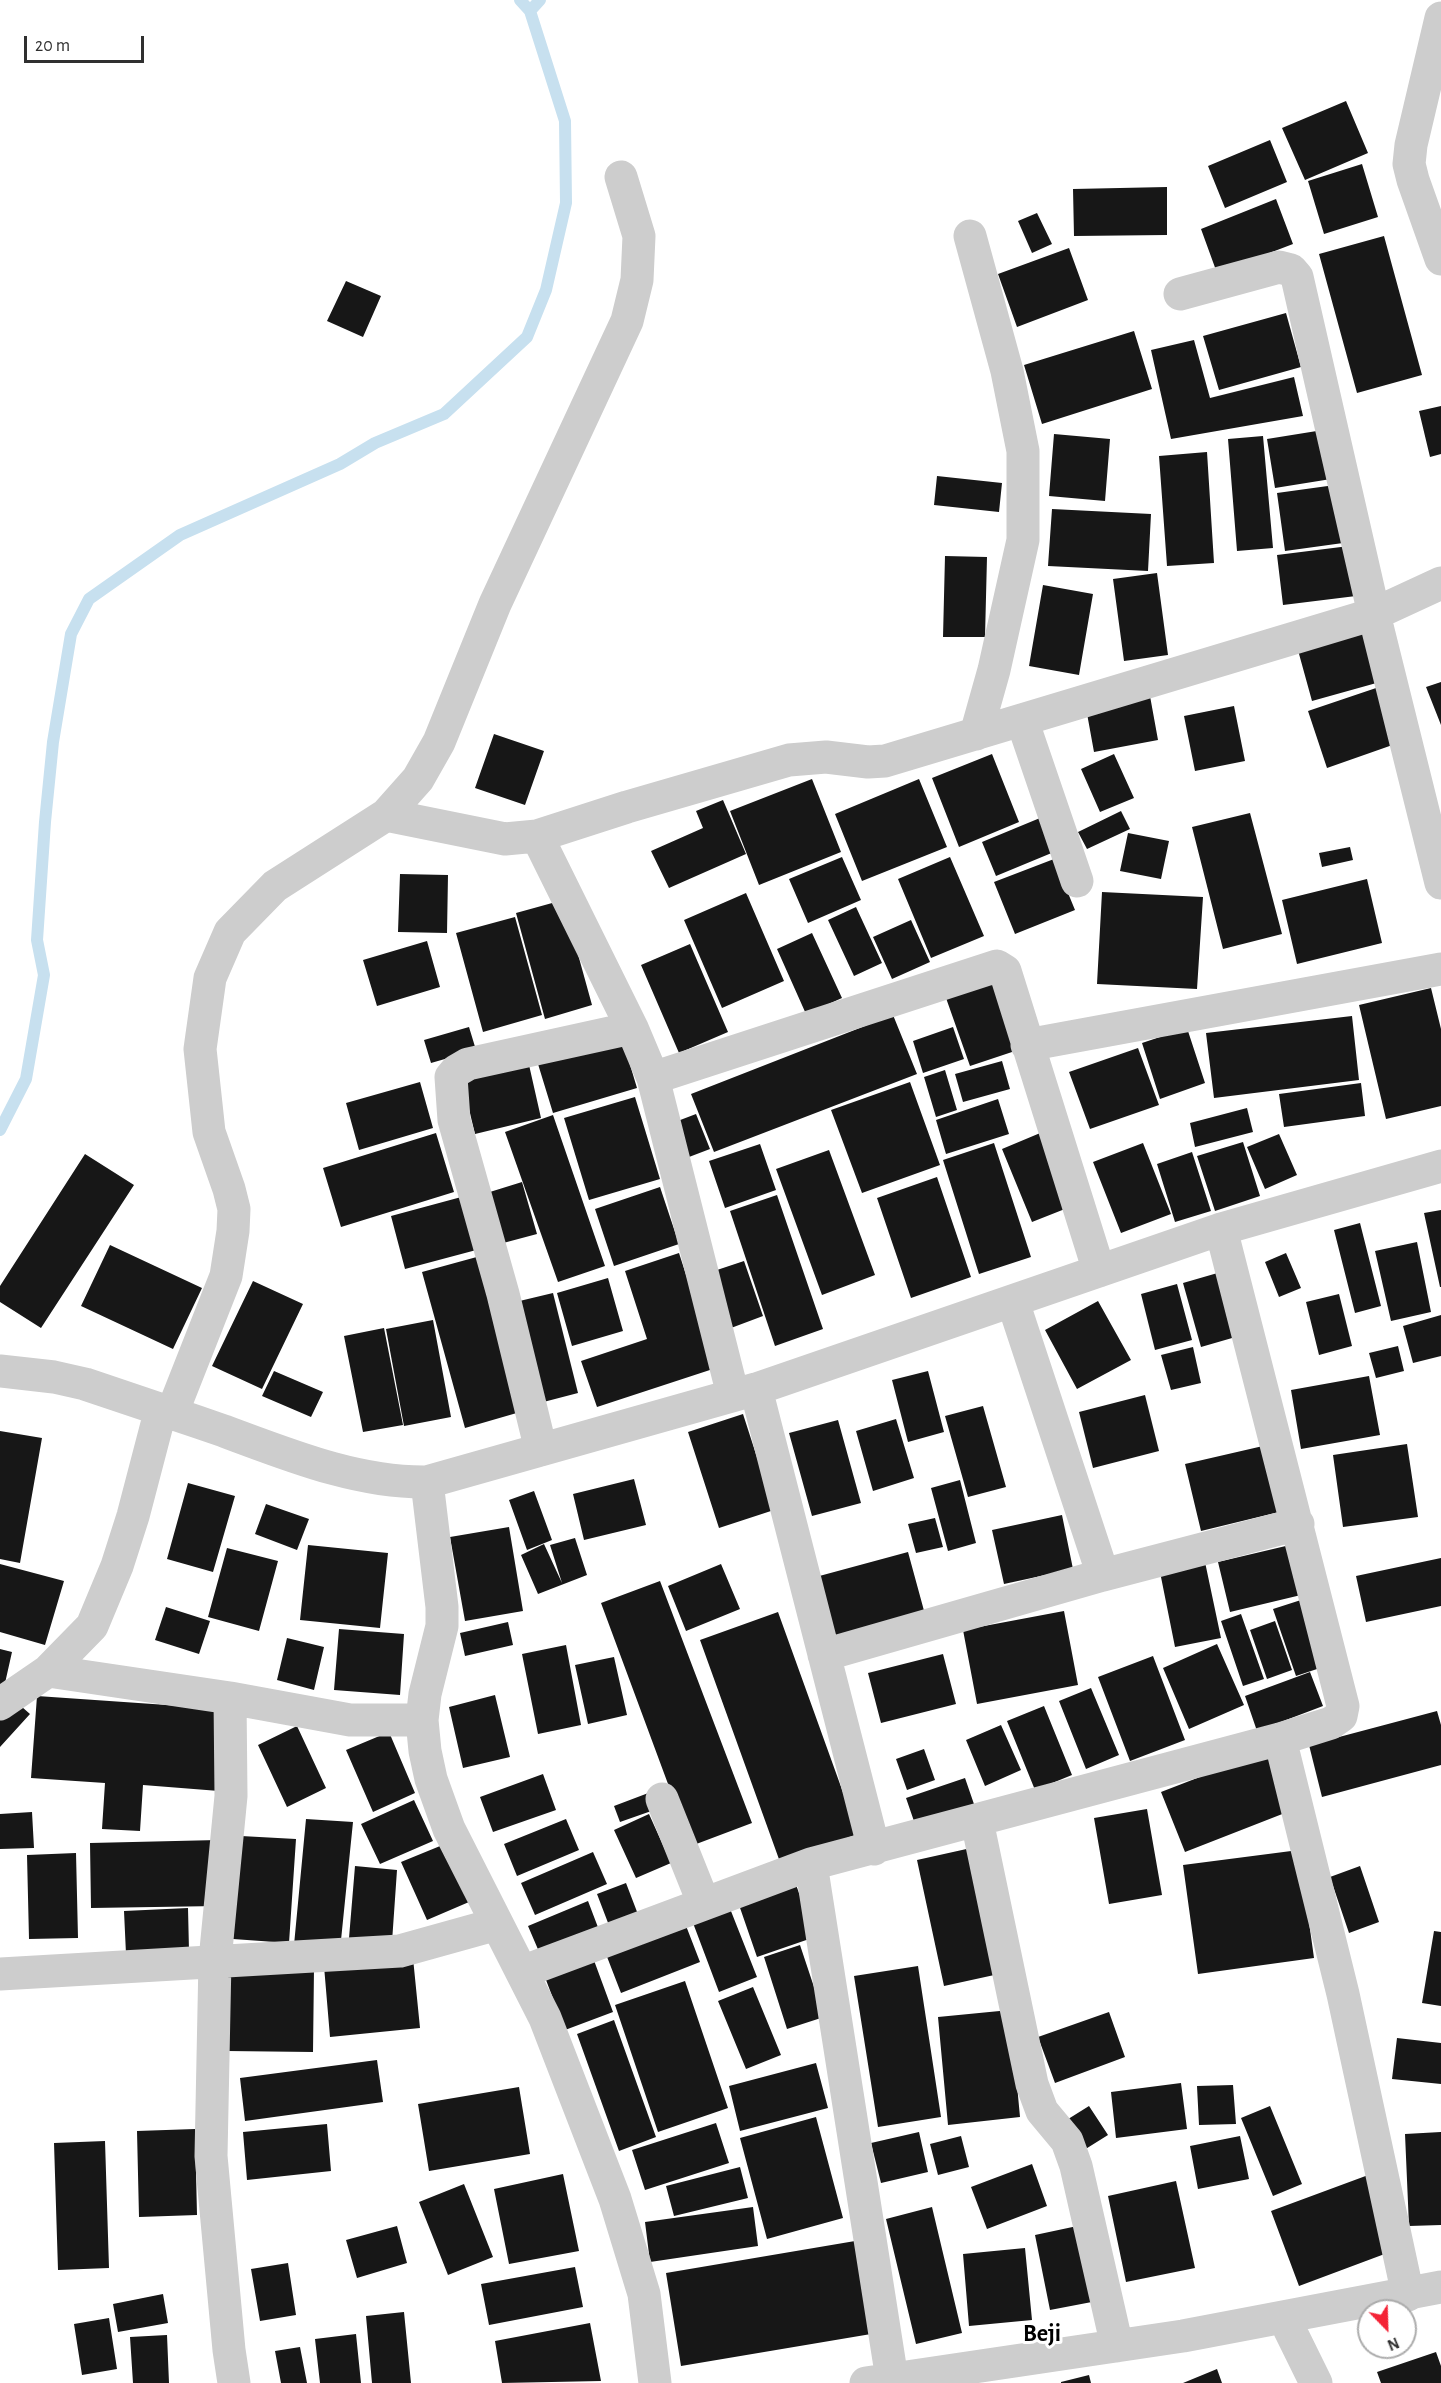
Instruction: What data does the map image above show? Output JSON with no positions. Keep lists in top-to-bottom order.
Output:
{
  "districts": ["Beji"],
  "scale_bar": "20 m",
  "north": "bottom right"
}
